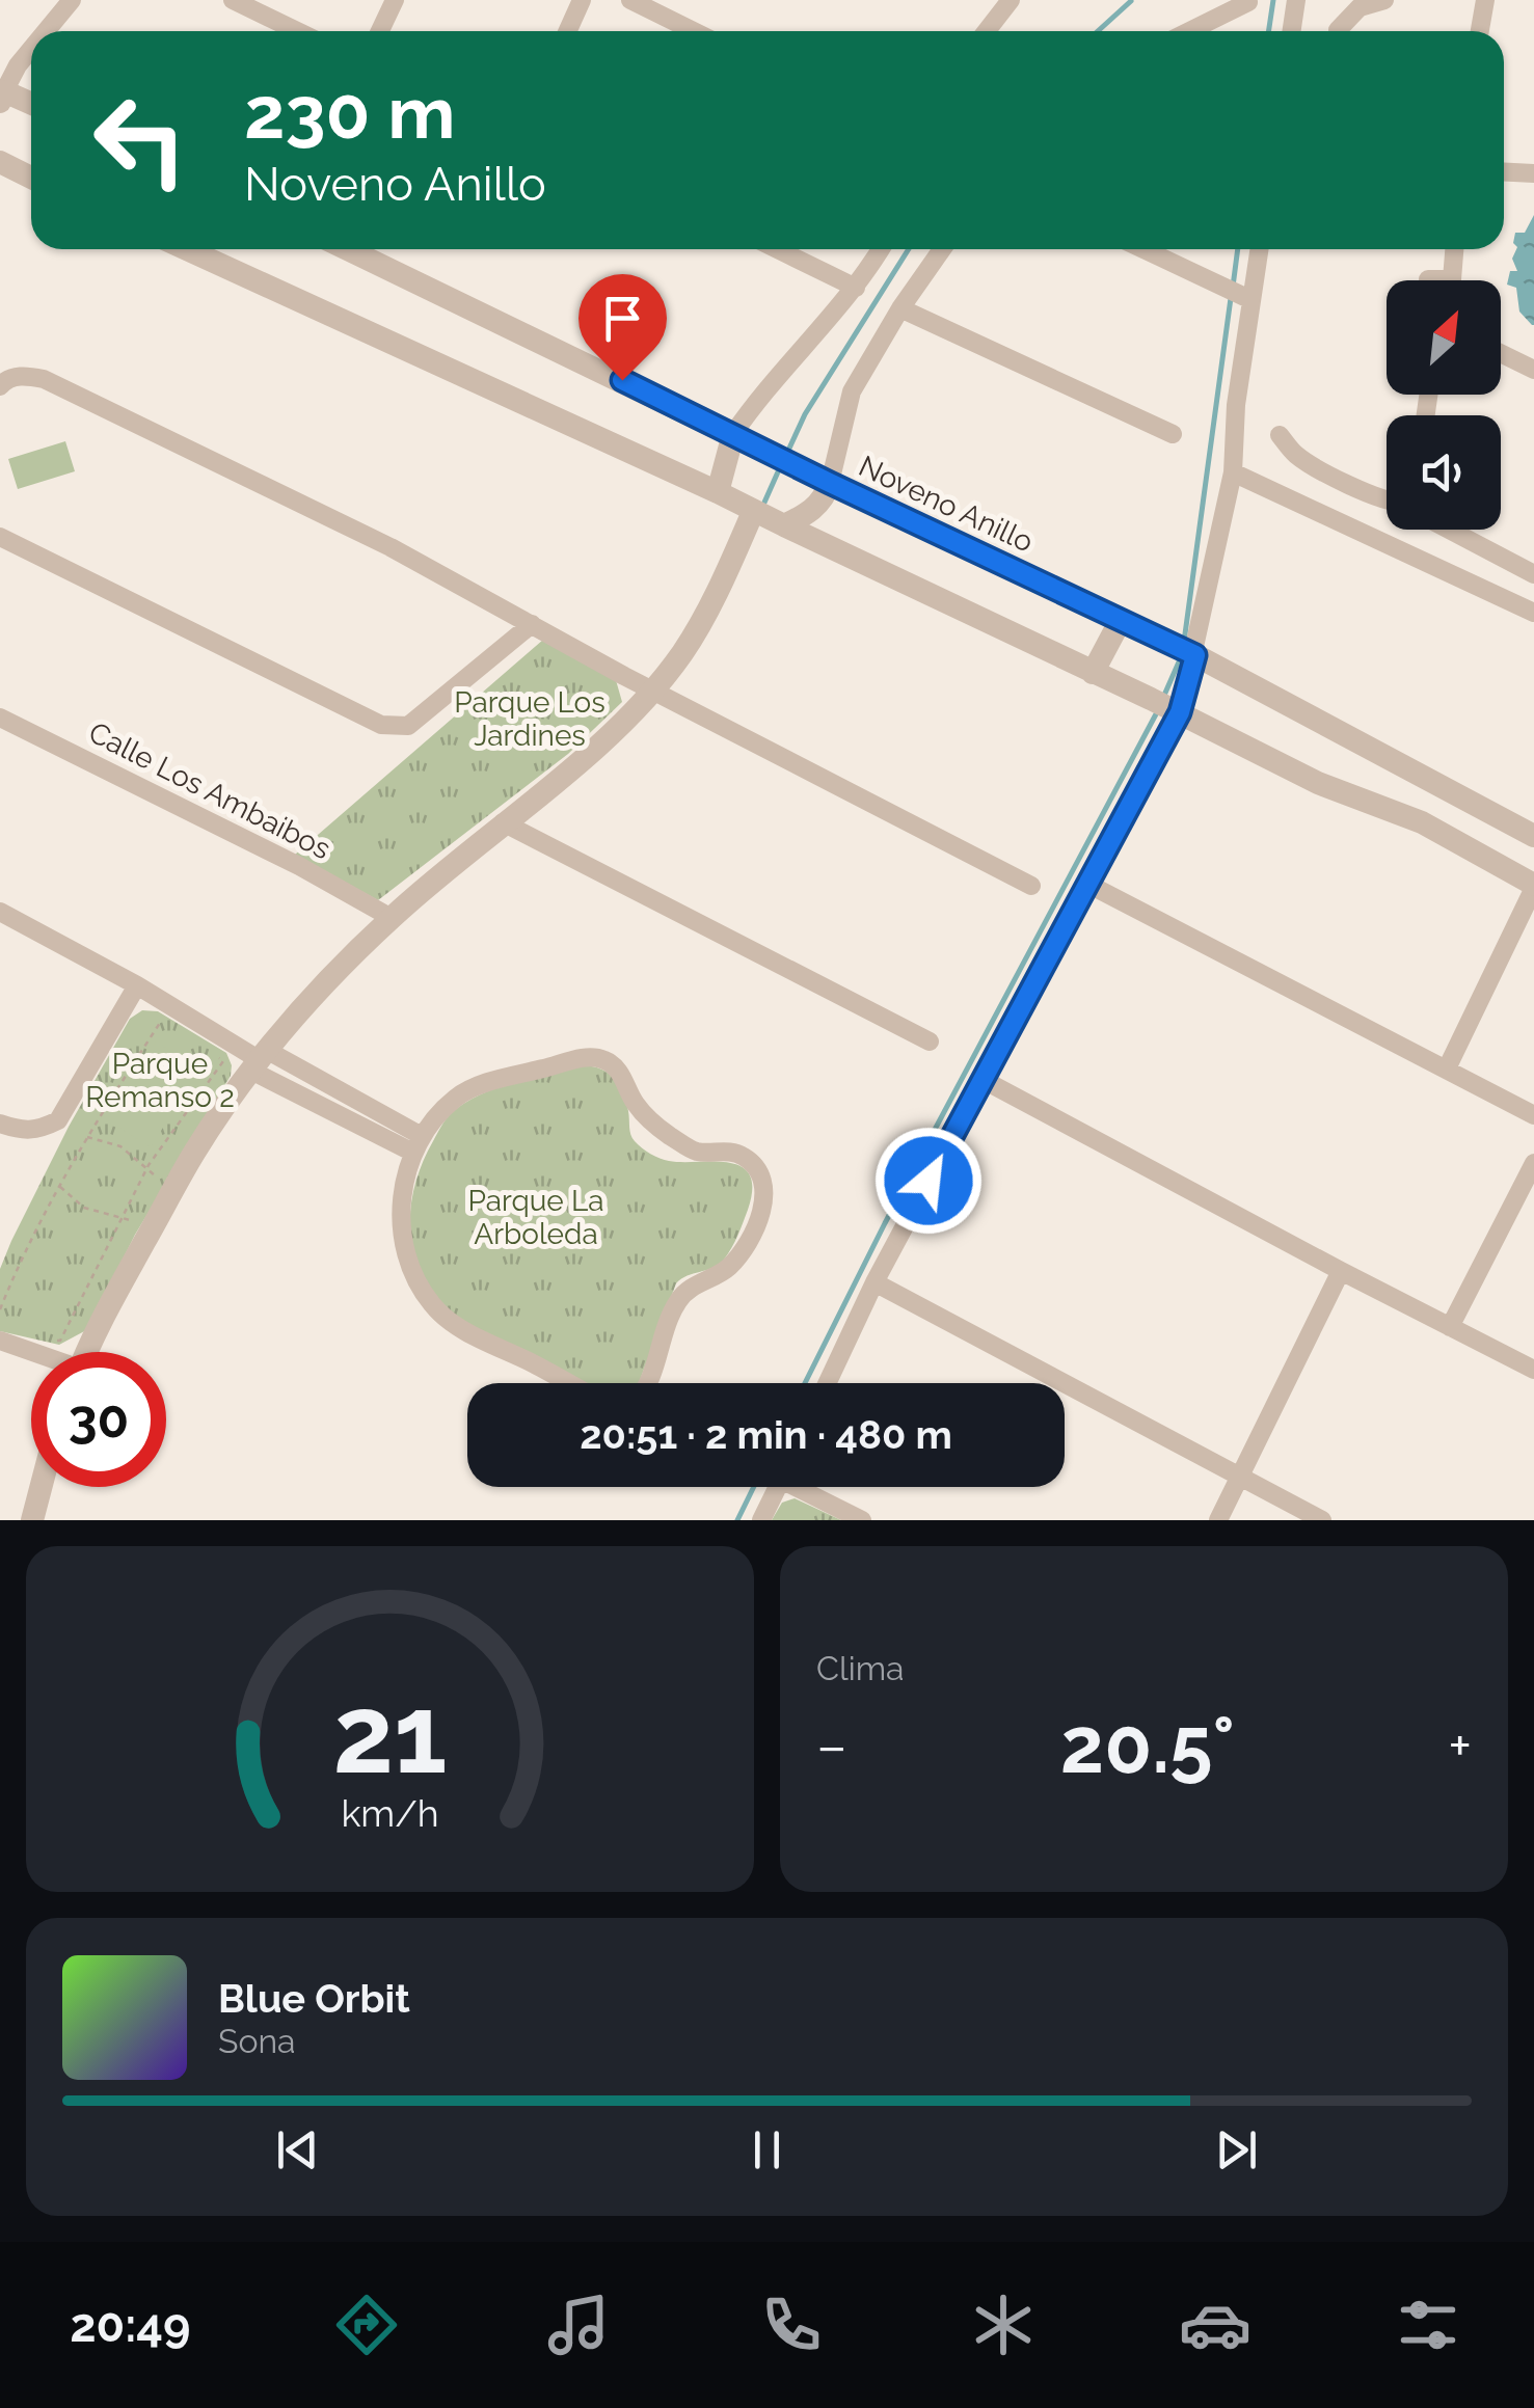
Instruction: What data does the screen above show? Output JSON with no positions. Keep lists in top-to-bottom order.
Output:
{
  "streets": {
    "street": ["Noveno Anillo", "Calle Los Ambaibos"]
  },
  "parks": ["Parque Los Jardines", "Parque Remanso 2", "Parque La Arboleda"],
  "north": "top right",
  "page": {
    "turn": ["230 m", "Noveno Anillo"],
    "limit": "30",
    "trip": "20:51 · 2 min · 480 m",
    "tile": "Clima",
    "heat": ["−", "20.5°", "+"],
    "song": ["Blue Orbit", "Sona"],
    "tabs": "20:49",
    "gauge": ["21", "km/h"]
  }
}
